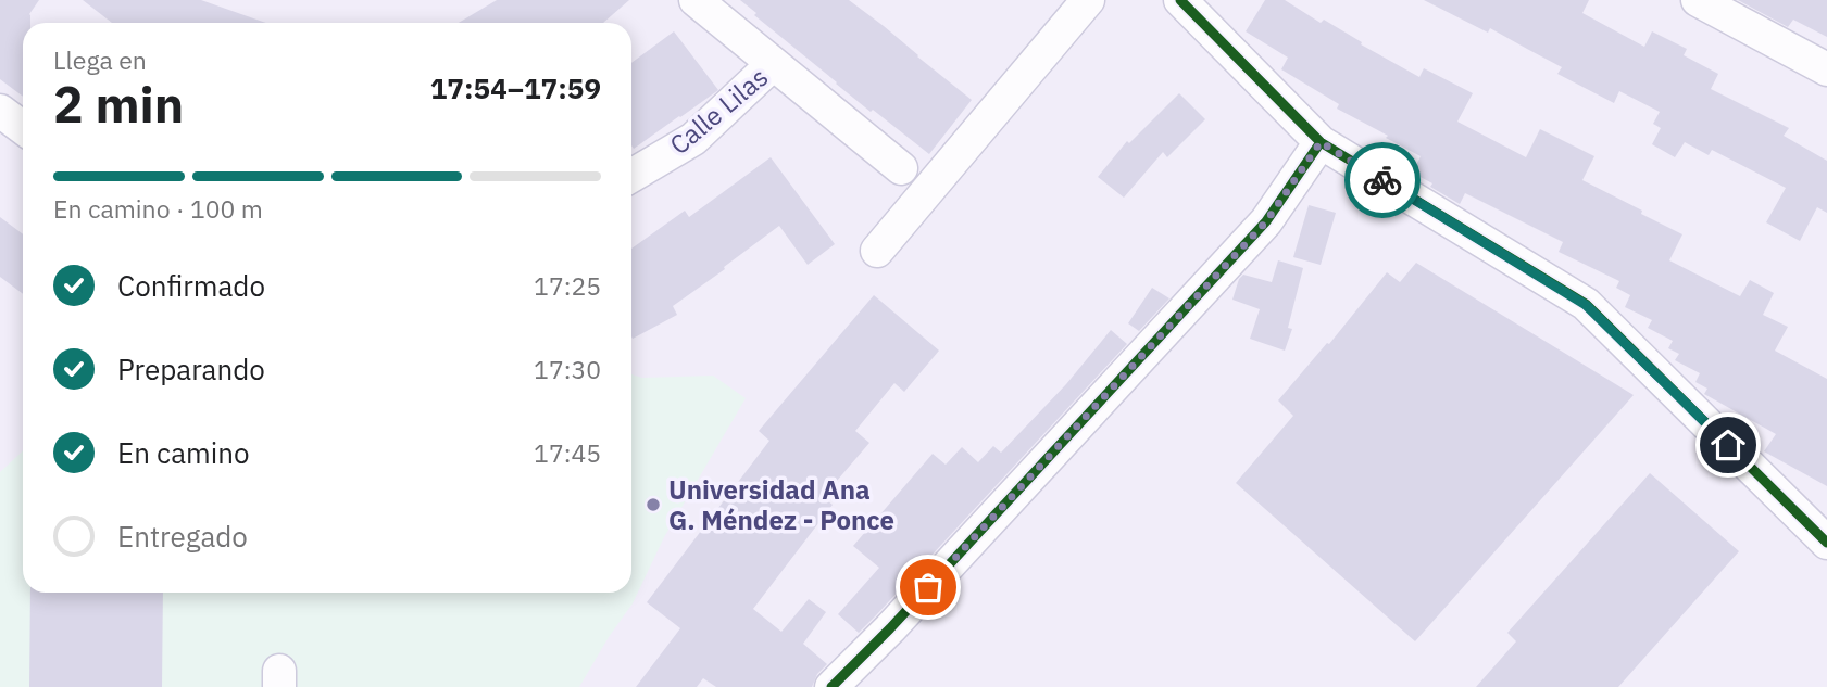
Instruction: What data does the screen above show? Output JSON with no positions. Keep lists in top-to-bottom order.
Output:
{
  "streets": {
    "street": ["Calle Lilas"]
  },
  "places": ["Universidad Ana G. Méndez - Ponce"],
  "page": {
    "heading": ["2 min", "Llega en", "17:54–17:59"],
    "bar": "En camino · 100 m",
    "list": [
      ["Confirmado", "17:25"],
      ["Preparando", "17:30"],
      ["En camino", "17:45"],
      "Entregado"
    ]
  }
}
